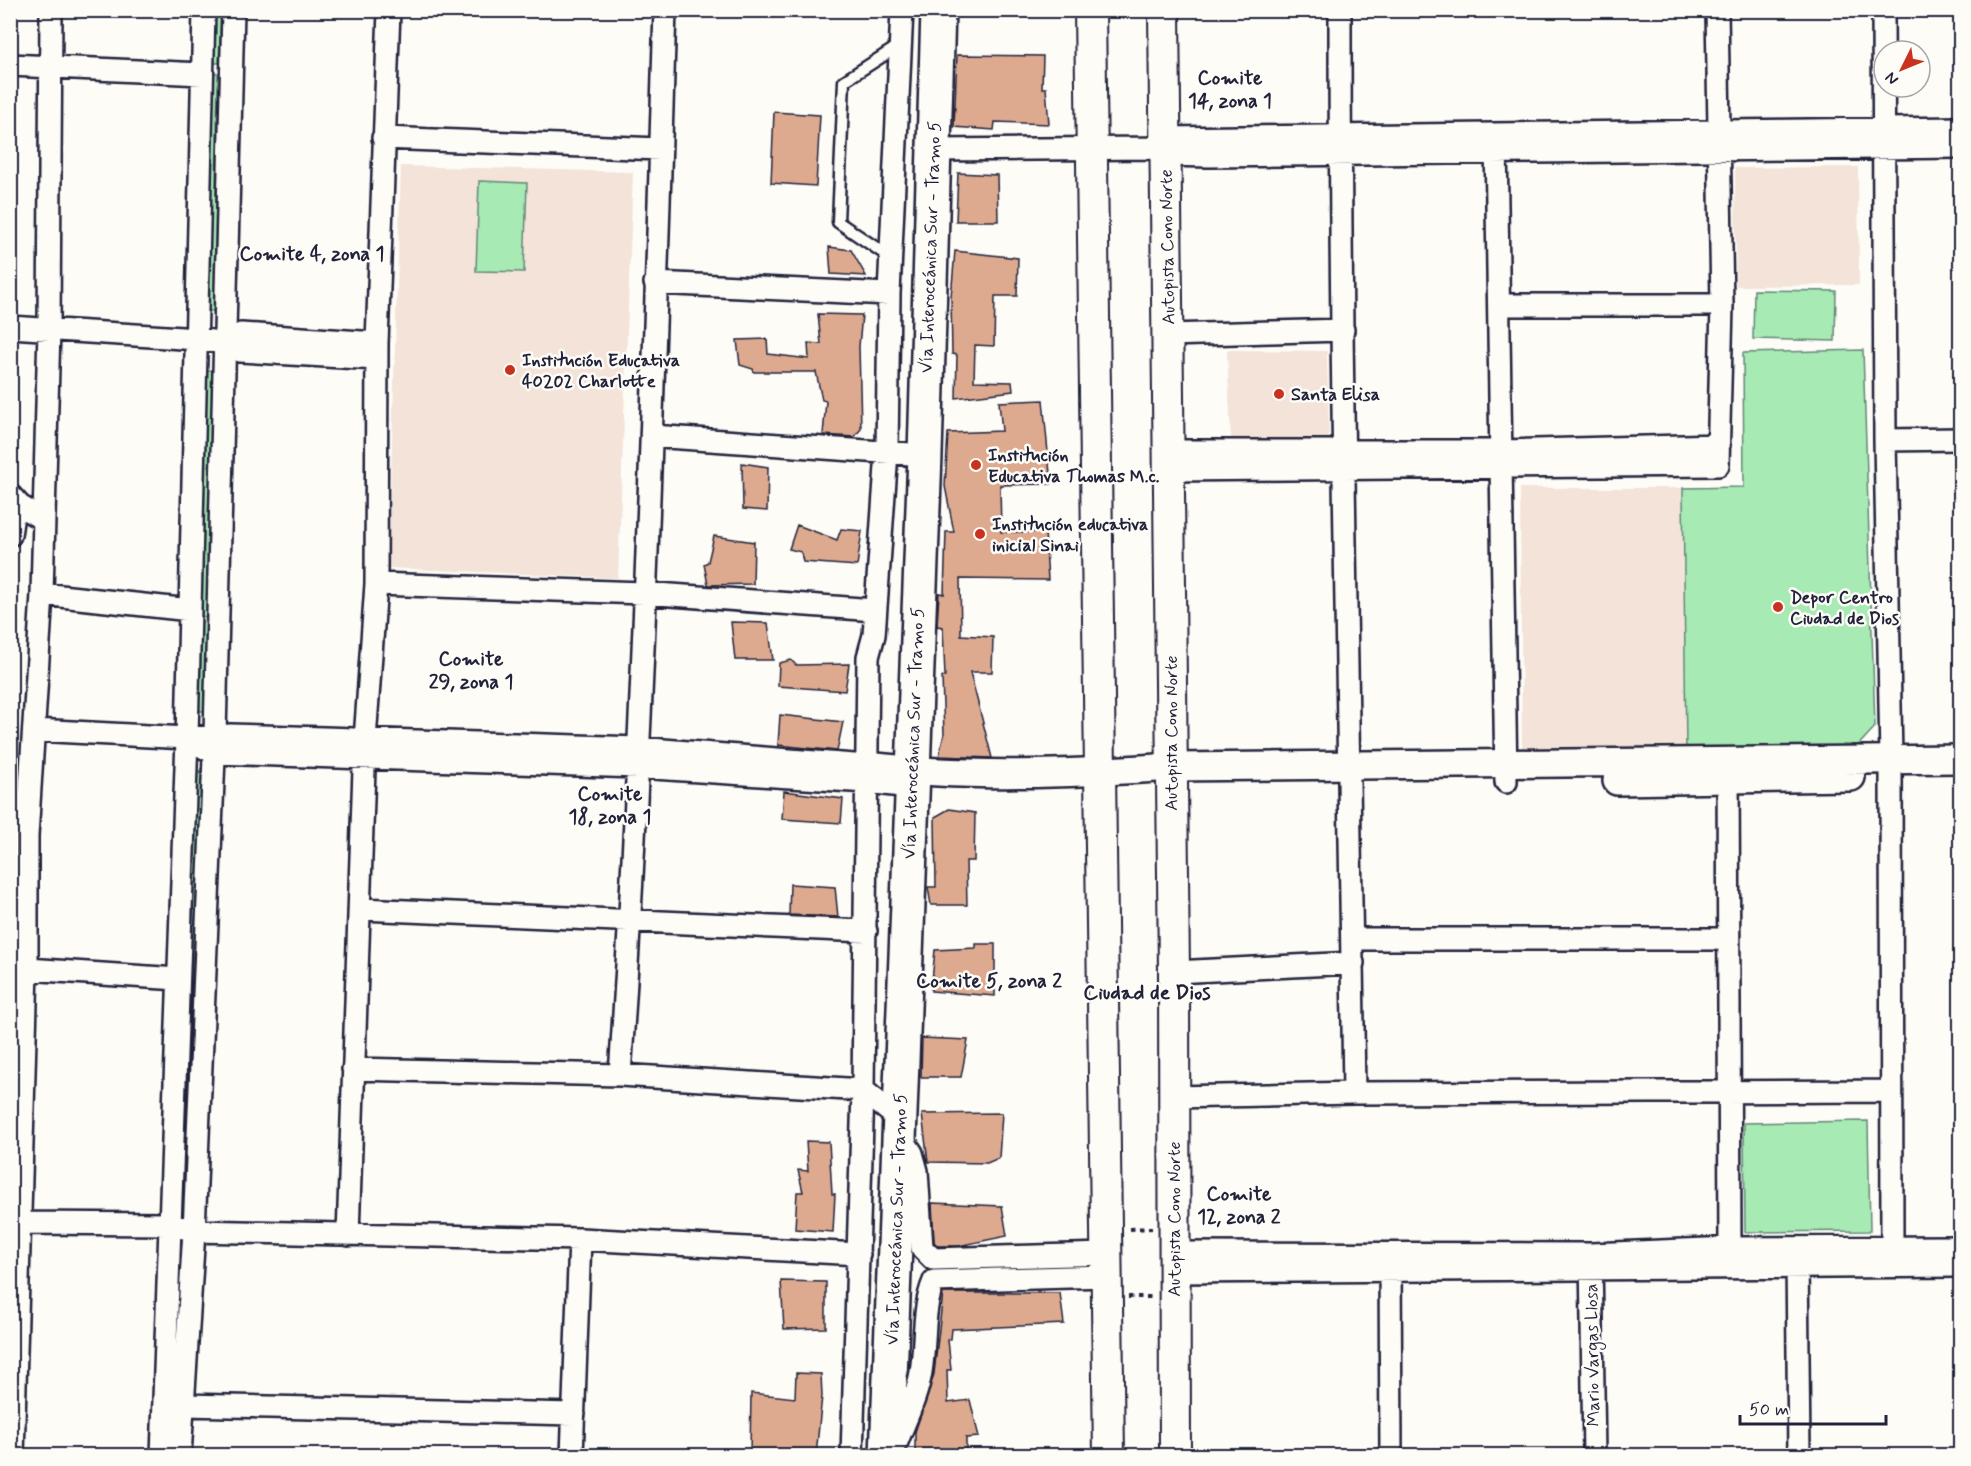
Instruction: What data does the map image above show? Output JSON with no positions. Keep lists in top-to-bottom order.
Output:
{
  "streets": {
    "highway": ["Vía Interoceánica Sur - Tramo 5"],
    "main road": ["Autopista Cono Norte"],
    "street": ["Mario Vargas Llosa"]
  },
  "districts": [
    "Comite 14, zona 1",
    "Comite 4, zona 1",
    "Comite 29, zona 1",
    "Comite 18, zona 1",
    "Comite 5, zona 2",
    "Ciudad de Dios",
    "Comite 12, zona 2"
  ],
  "places": [
    "Institución Educativa 40202 Charlotte",
    "Santa Elisa",
    "Institución Educativa Thomas M.c.",
    "Institución educativa inicial Sinai",
    "Depor Centro Ciudad de Dios"
  ],
  "scale_bar": "50 m",
  "north": "bottom left"
}
